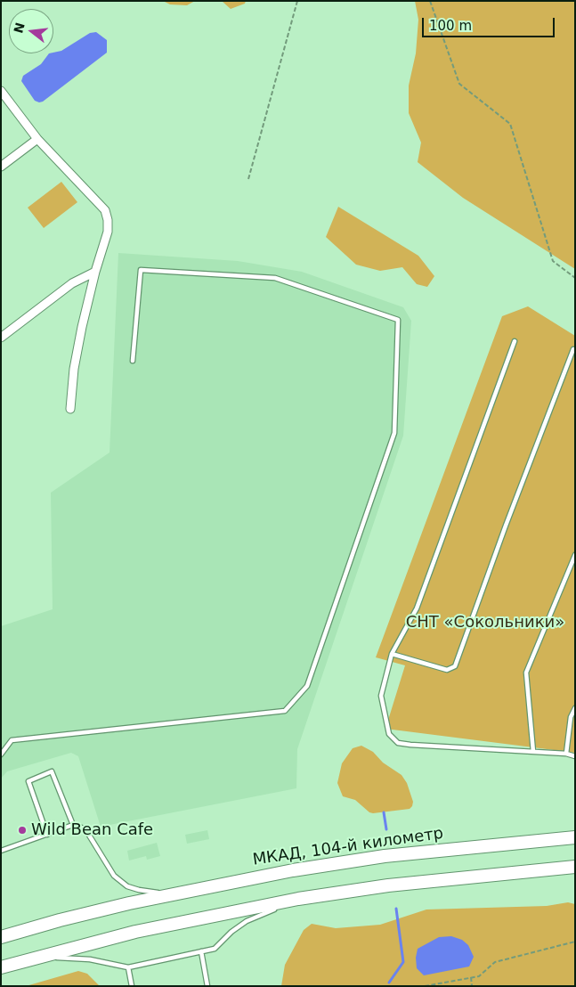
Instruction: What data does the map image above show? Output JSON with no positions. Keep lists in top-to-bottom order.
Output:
{
  "streets": {
    "highway": ["МКАД, 104-й километр"]
  },
  "parks": ["СНТ «Сокольники»"],
  "places": ["Wild Bean Cafe"],
  "scale_bar": "100 m",
  "north": "left"
}
